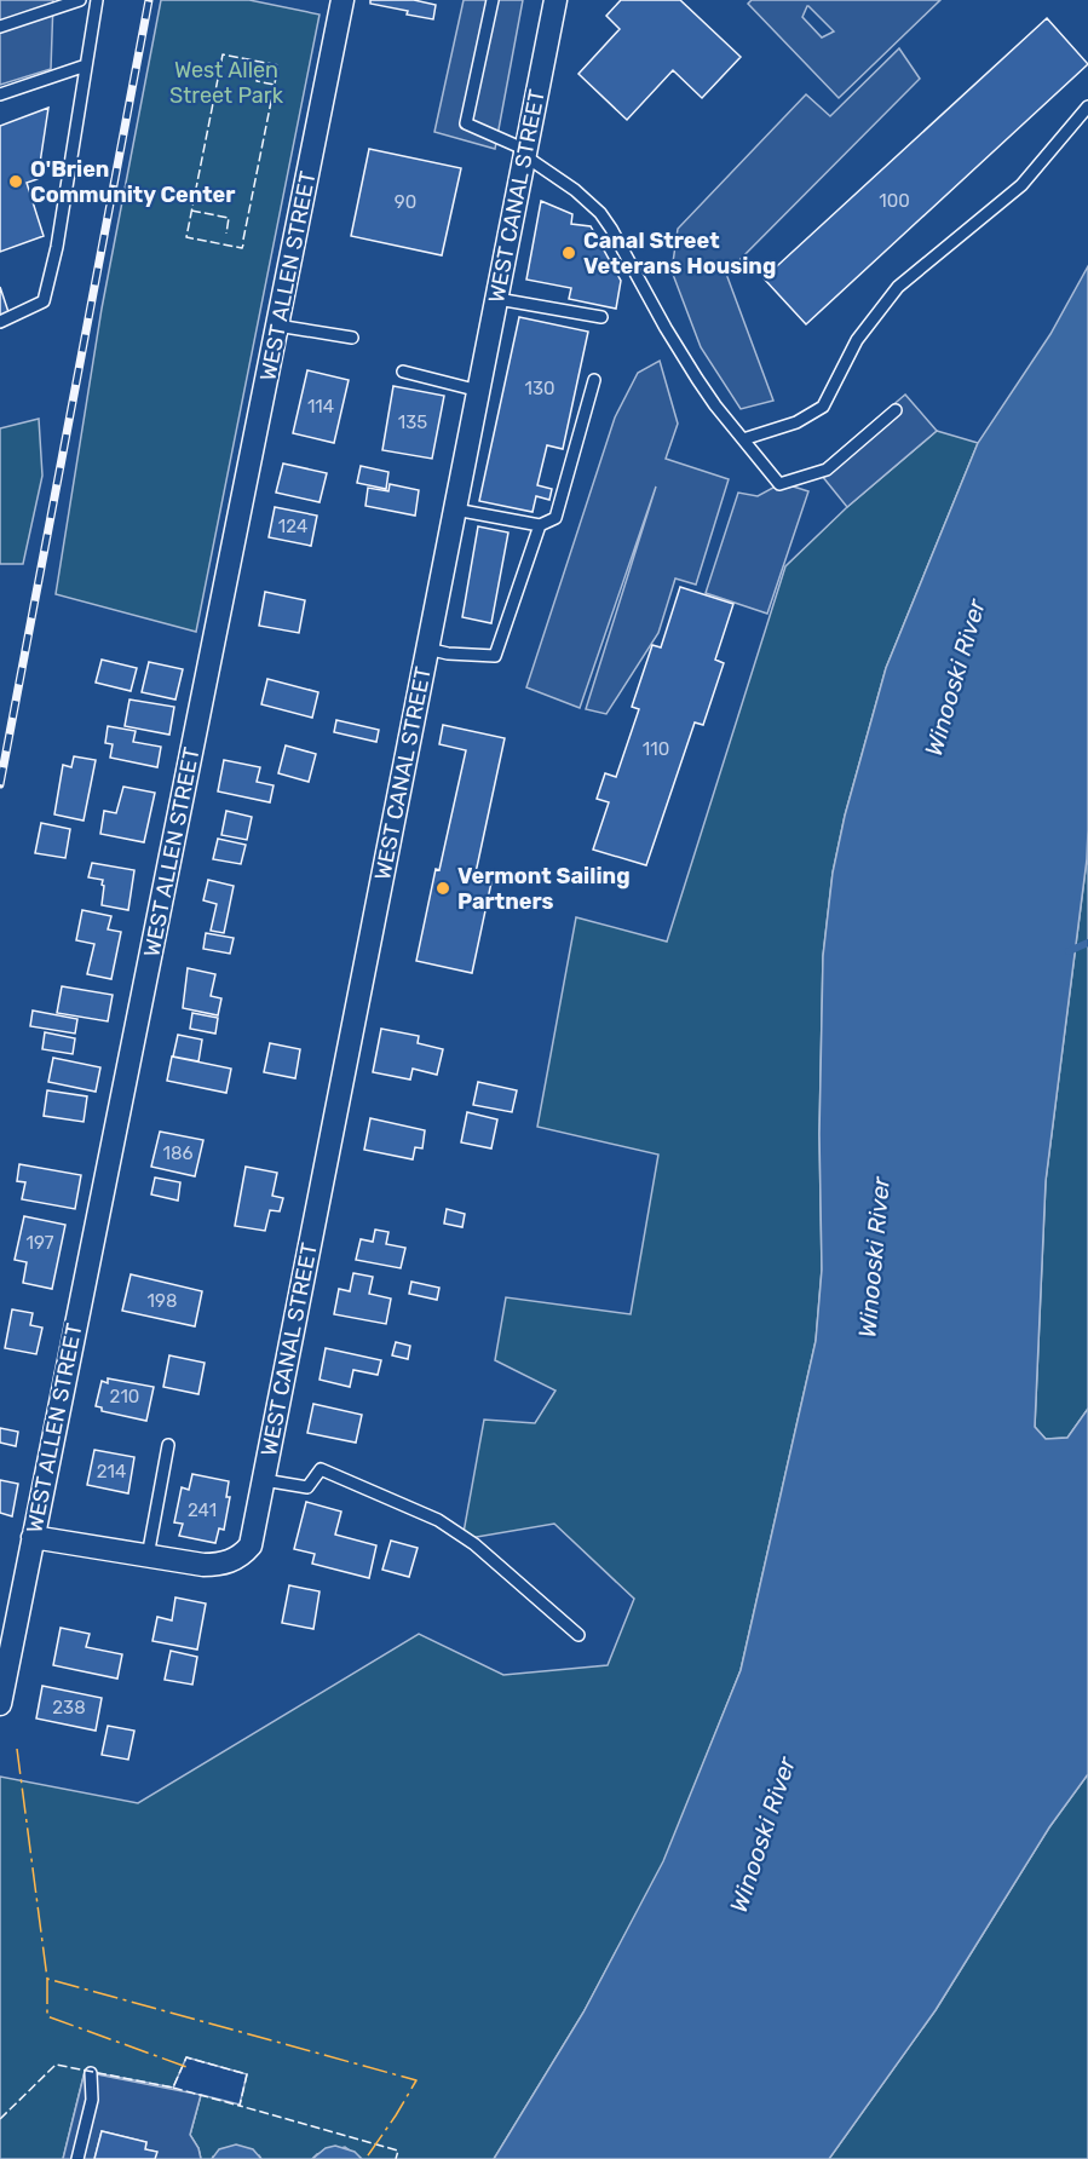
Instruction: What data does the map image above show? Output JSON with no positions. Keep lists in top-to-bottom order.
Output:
{
  "streets": {
    "street": ["WEST CANAL STREET", "WEST ALLEN STREET"]
  },
  "water": ["Winooski River"],
  "parks": ["West Allen Street Park"],
  "places": ["O'Brien Community Center", "Canal Street Veterans Housing", "Vermont Sailing Partners"],
  "house_numbers": [
    "100",
    "90",
    "130",
    "114",
    "135",
    "124",
    "110",
    "186",
    "197",
    "198",
    "210",
    "214",
    "241",
    "238"
  ]
}
